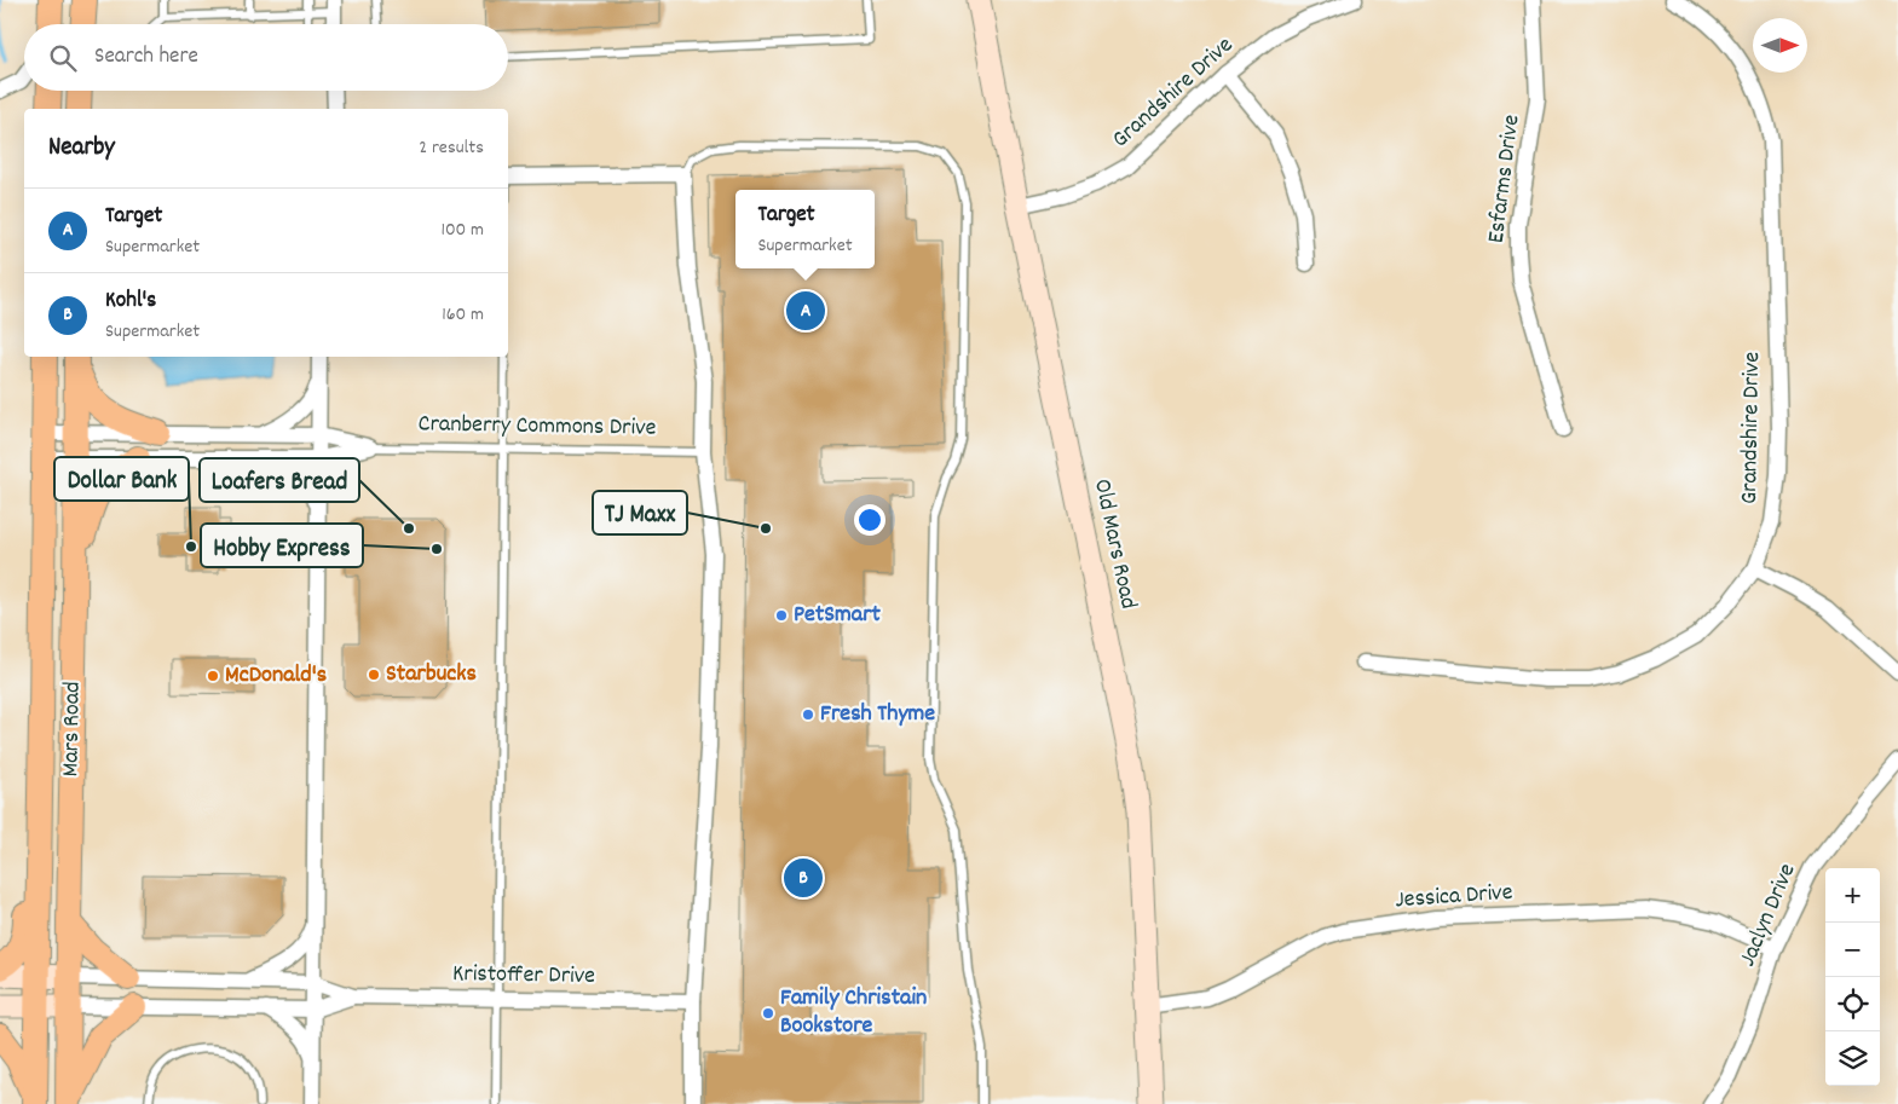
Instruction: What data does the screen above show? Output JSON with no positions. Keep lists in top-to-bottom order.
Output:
{
  "streets": {
    "main road": ["Mars Road"],
    "street": [
      "Grandshire Drive",
      "Esfarms Drive",
      "Cranberry Commons Drive",
      "Old Mars Road",
      "Jessica Drive",
      "Jaclyn Drive",
      "Kristoffer Drive"
    ]
  },
  "crossings": [
    ["Grandshire Drive", "Old Mars Road"],
    ["Cranberry Commons Drive", "Mars Road"],
    ["Old Mars Road", "Jessica Drive"],
    ["Mars Road", "Kristoffer Drive"],
    ["Jessica Drive", "Jaclyn Drive"]
  ],
  "places": [
    "Loafers Bread",
    "TJ Maxx",
    "Dollar Bank",
    "Hobby Express",
    "PetSmart",
    "Starbucks",
    "McDonald's",
    "Fresh Thyme",
    "Family Christain Bookstore"
  ],
  "north": "right",
  "page": {
    "search": "Search here",
    "heading": ["Nearby", "2 results"],
    "list": [
      {
        "mark": "A",
        "name": "Target",
        "note": "Supermarket",
        "value": "100 m"
      },
      {
        "mark": "B",
        "name": "Kohl's",
        "note": "Supermarket",
        "value": "160 m"
      }
    ],
    "popup": ["Target", "Supermarket"],
    "pins": ["A", "B"],
    "map_buttons": ["+", "−"]
  }
}
